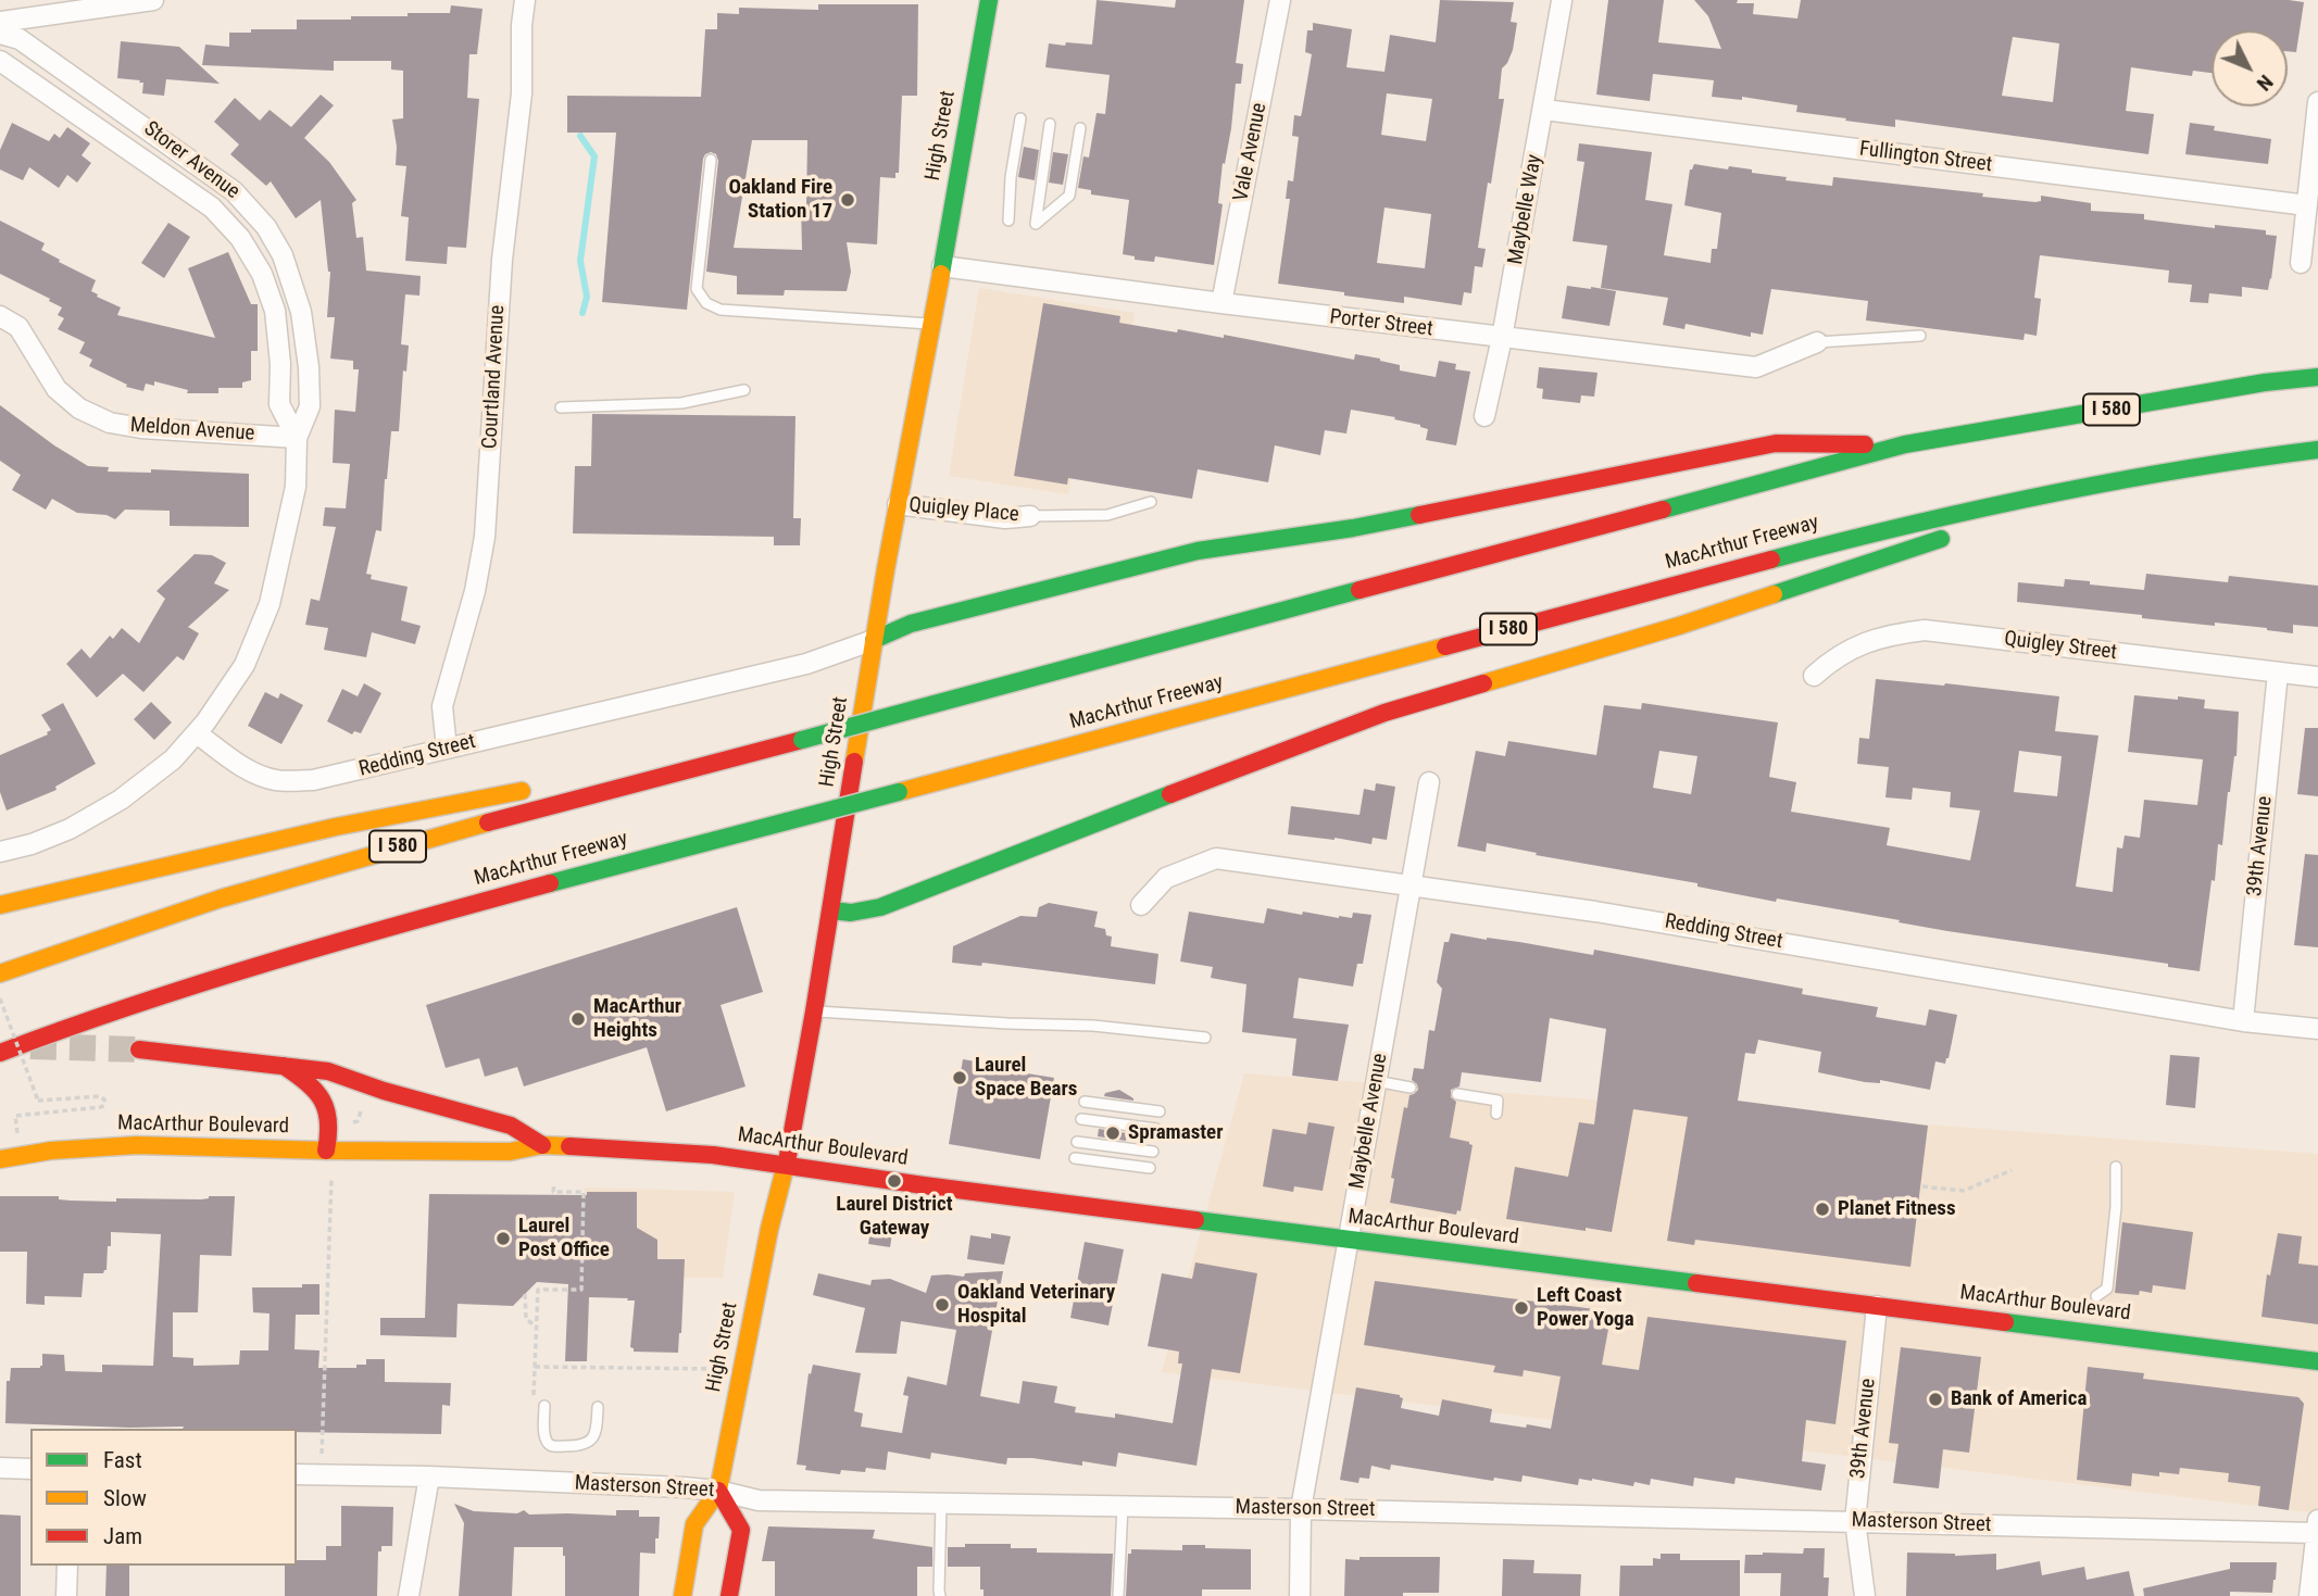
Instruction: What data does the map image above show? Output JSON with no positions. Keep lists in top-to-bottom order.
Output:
{
  "streets": {
    "main road": [
      "High Street",
      "I 580",
      "MacArthur Freeway",
      "MacArthur Boulevard"
    ],
    "street": [
      "Vale Avenue",
      "Fullington Street",
      "Storer Avenue",
      "Maybelle Way",
      "Porter Street",
      "Courtland Avenue",
      "Meldon Avenue",
      "Quigley Place",
      "Quigley Street",
      "Redding Street",
      "39th Avenue",
      "Maybelle Avenue",
      "Masterson Street"
    ]
  },
  "crossings": [
    ["High Street", "Porter Street"],
    ["High Street", "Quigley Place"],
    ["High Street", "Redding Street"],
    ["High Street", "MacArthur Boulevard"],
    ["High Street", "Masterson Street"],
    ["Vale Avenue", "Porter Street"],
    ["Fullington Street", "Maybelle Way"],
    ["Storer Avenue", "Meldon Avenue"],
    ["Storer Avenue", "Redding Street"],
    ["Maybelle Way", "Porter Street"],
    ["Courtland Avenue", "Redding Street"],
    ["Quigley Street", "39th Avenue"],
    ["Redding Street", "39th Avenue"],
    ["Redding Street", "Maybelle Avenue"],
    ["39th Avenue", "MacArthur Boulevard"],
    ["39th Avenue", "Masterson Street"],
    ["Maybelle Avenue", "MacArthur Boulevard"],
    ["Maybelle Avenue", "Masterson Street"]
  ],
  "places": [
    "Oakland Fire Station 17",
    "MacArthur Heights",
    "Laurel Space Bears",
    "Spramaster",
    "Laurel District Gateway",
    "Planet Fitness",
    "Laurel Post Office",
    "Oakland Veterinary Hospital",
    "Left Coast Power Yoga",
    "Bank of America"
  ],
  "legend": ["Fast", "Slow", "Jam"],
  "north": "bottom right"
}
